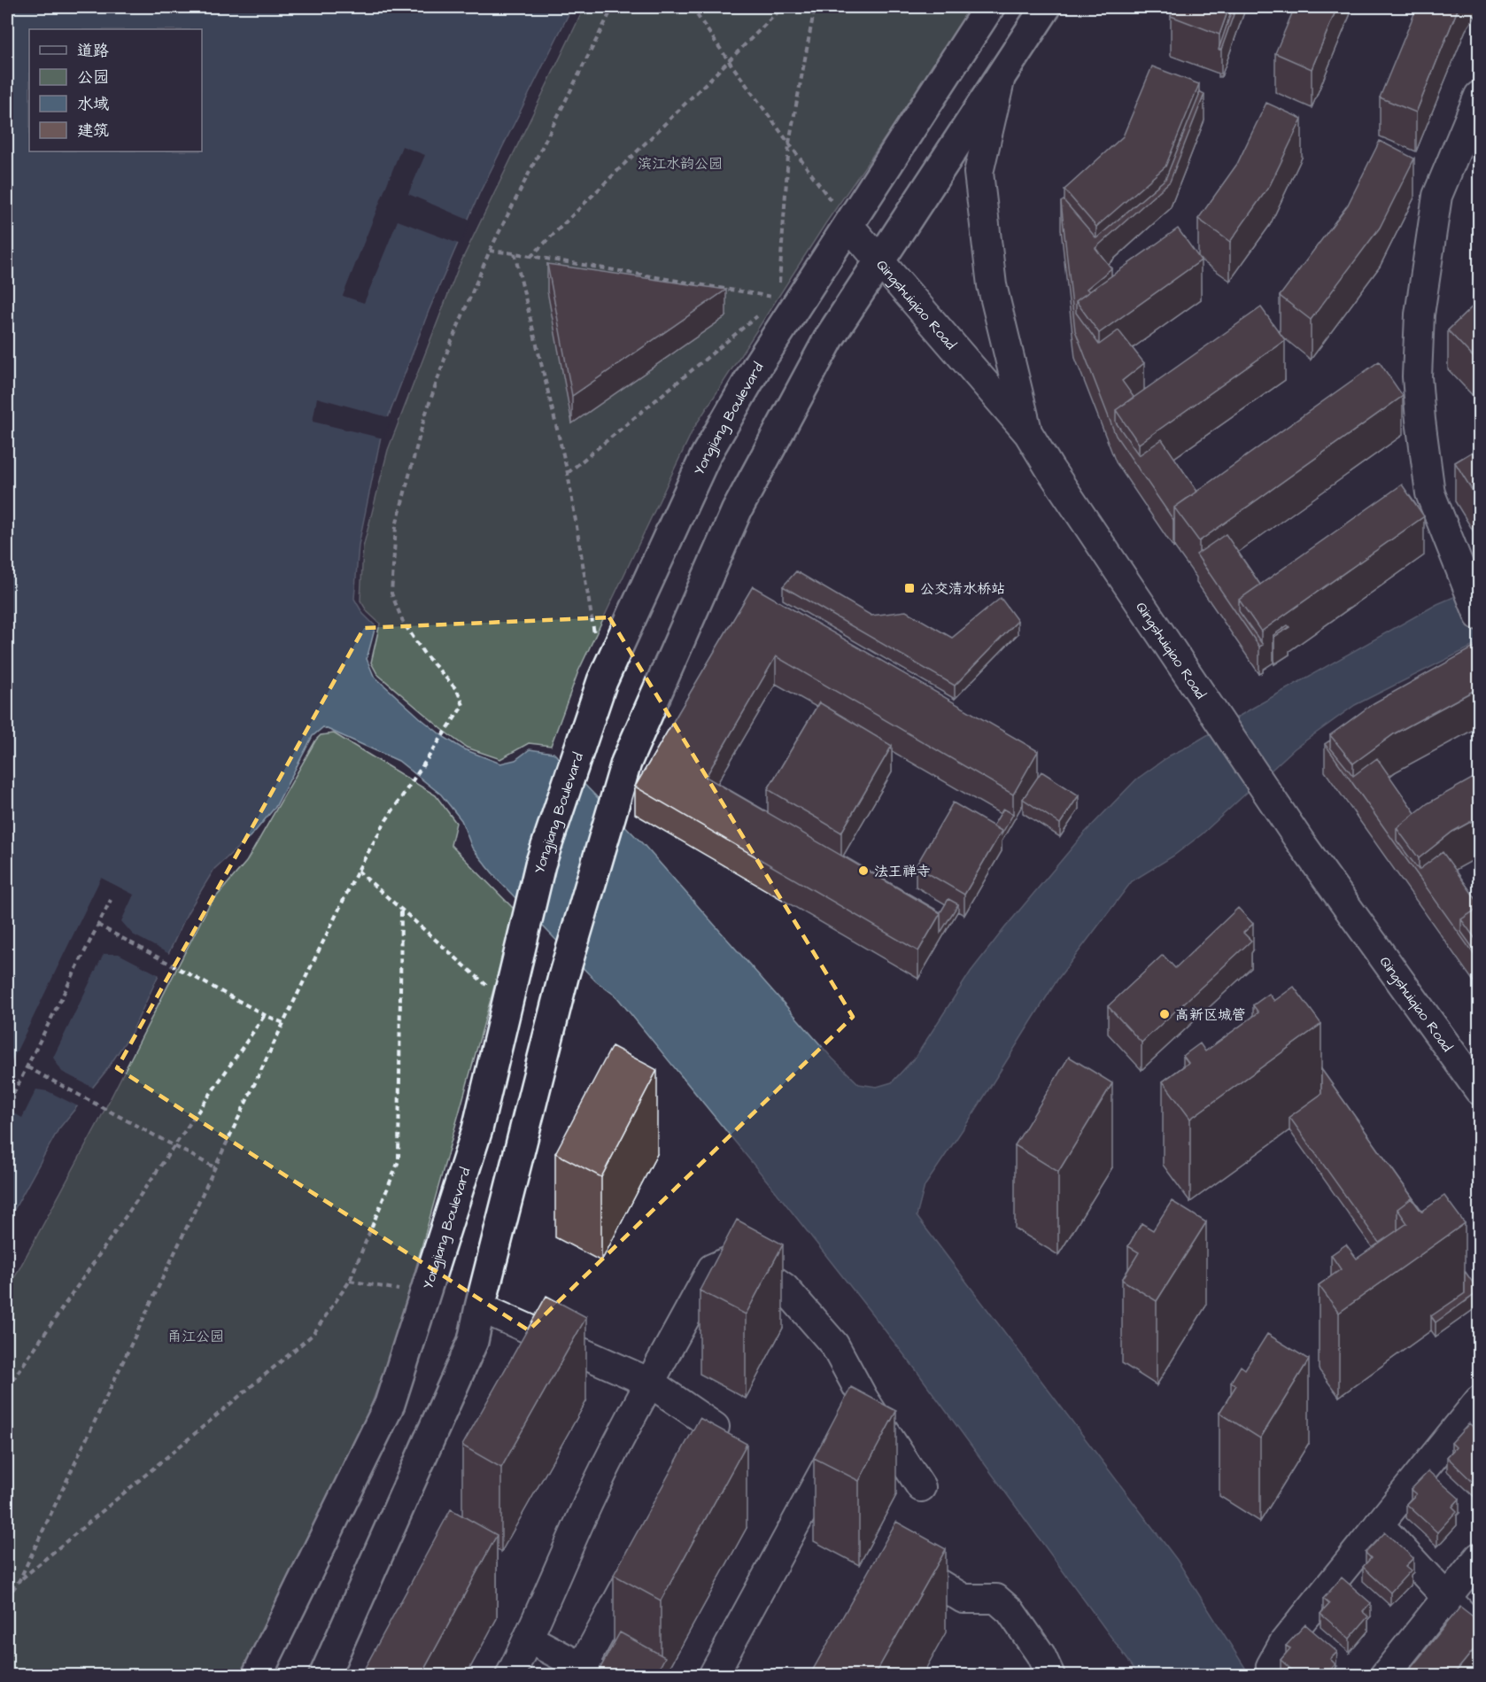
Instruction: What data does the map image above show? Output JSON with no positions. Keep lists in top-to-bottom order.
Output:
{
  "streets": {
    "main road": ["Yongjiang Boulevard"],
    "street": ["Qingshuiqiao Road"]
  },
  "crossings": [
    ["Qingshuiqiao Road", "Yongjiang Boulevard"]
  ],
  "parks": ["滨江水韵公园", "甬江公园"],
  "places": {
    "transit": ["公交清水桥站"],
    "other": ["法王禅寺", "高新区城管"]
  },
  "legend": [
    "道路",
    "公园",
    "水域",
    "建筑"
  ]
}
